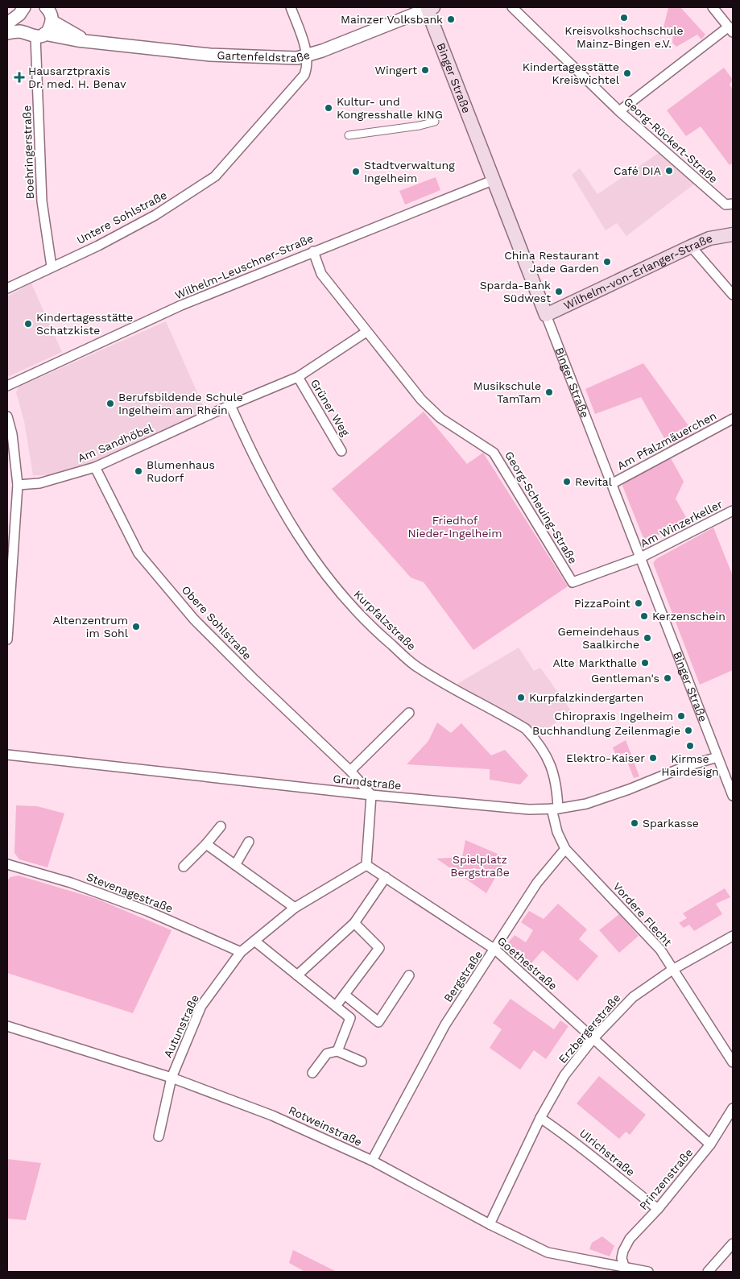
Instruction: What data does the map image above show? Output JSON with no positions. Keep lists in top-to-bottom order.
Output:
{
  "streets": {
    "main road": ["Binger Straße", "Wilhelm-von-Erlanger-Straße"],
    "street": [
      "Gartenfeldstraße",
      "Georg-Rückert-Straße",
      "Boehringerstraße",
      "Untere Sohlstraße",
      "Wilhelm-Leuschner-Straße",
      "Grüner Weg",
      "Am Pfalzmäuerchen",
      "Am Sandhöbel",
      "Georg-Scheuing-Straße",
      "Am Winzerkeller",
      "Kurpfalzstraße",
      "Obere Sohlstraße",
      "Grundstraße",
      "Stevenagestraße",
      "Vordere Flecht",
      "Goethestraße",
      "Bergstraße",
      "Autunstraße",
      "Erzbergerstraße",
      "Rotweinstraße",
      "Ulrichstraße",
      "Prinzenstraße"
    ]
  },
  "crossings": [
    ["Gartenfeldstraße", "Binger Straße"],
    ["Gartenfeldstraße", "Boehringerstraße"],
    ["Gartenfeldstraße", "Untere Sohlstraße"],
    ["Binger Straße", "Wilhelm-Leuschner-Straße"],
    ["Binger Straße", "Wilhelm-von-Erlanger-Straße"],
    ["Binger Straße", "Am Pfalzmäuerchen"],
    ["Binger Straße", "Georg-Scheuing-Straße"],
    ["Binger Straße", "Am Winzerkeller"],
    ["Binger Straße", "Grundstraße"],
    ["Boehringerstraße", "Untere Sohlstraße"],
    ["Wilhelm-Leuschner-Straße", "Georg-Scheuing-Straße"],
    ["Grüner Weg", "Am Sandhöbel"],
    ["Am Sandhöbel", "Georg-Scheuing-Straße"],
    ["Am Sandhöbel", "Kurpfalzstraße"],
    ["Am Sandhöbel", "Obere Sohlstraße"],
    ["Georg-Scheuing-Straße", "Am Winzerkeller"],
    ["Kurpfalzstraße", "Grundstraße"],
    ["Obere Sohlstraße", "Grundstraße"],
    ["Stevenagestraße", "Autunstraße"],
    ["Vordere Flecht", "Bergstraße"],
    ["Vordere Flecht", "Erzbergerstraße"],
    ["Goethestraße", "Bergstraße"],
    ["Goethestraße", "Autunstraße"],
    ["Goethestraße", "Erzbergerstraße"],
    ["Goethestraße", "Prinzenstraße"],
    ["Bergstraße", "Rotweinstraße"],
    ["Autunstraße", "Rotweinstraße"],
    ["Erzbergerstraße", "Rotweinstraße"],
    ["Erzbergerstraße", "Ulrichstraße"],
    ["Rotweinstraße", "Prinzenstraße"],
    ["Ulrichstraße", "Prinzenstraße"]
  ],
  "parks": ["Friedhof Nieder-Ingelheim", "Spielplatz Bergstraße"],
  "places": {
    "other": [
      "Kreisvolkshochschule Mainz-Bingen e.V.",
      "Mainzer Volksbank",
      "Wingert",
      "Kindertagesstätte Kreiswichtel",
      "Kultur- und Kongresshalle kING",
      "Café DIA",
      "Stadtverwaltung Ingelheim",
      "China Restaurant Jade Garden",
      "Sparda-Bank Südwest",
      "Kindertagesstätte Schatzkiste",
      "Musikschule TamTam",
      "Berufsbildende Schule Ingelheim am Rhein",
      "Blumenhaus Rudorf",
      "Revital",
      "PizzaPoint",
      "Kerzenschein",
      "Altenzentrum im Sohl",
      "Gemeindehaus Saalkirche",
      "Alte Markthalle",
      "Gentleman's",
      "Kurpfalzkindergarten",
      "Chiropraxis Ingelheim",
      "Buchhandlung Zeilenmagie",
      "Kirmse Hairdesign",
      "Elektro-Kaiser",
      "Sparkasse"
    ],
    "health": ["Hausarztpraxis Dr. med. H. Benav"]
  }
}
